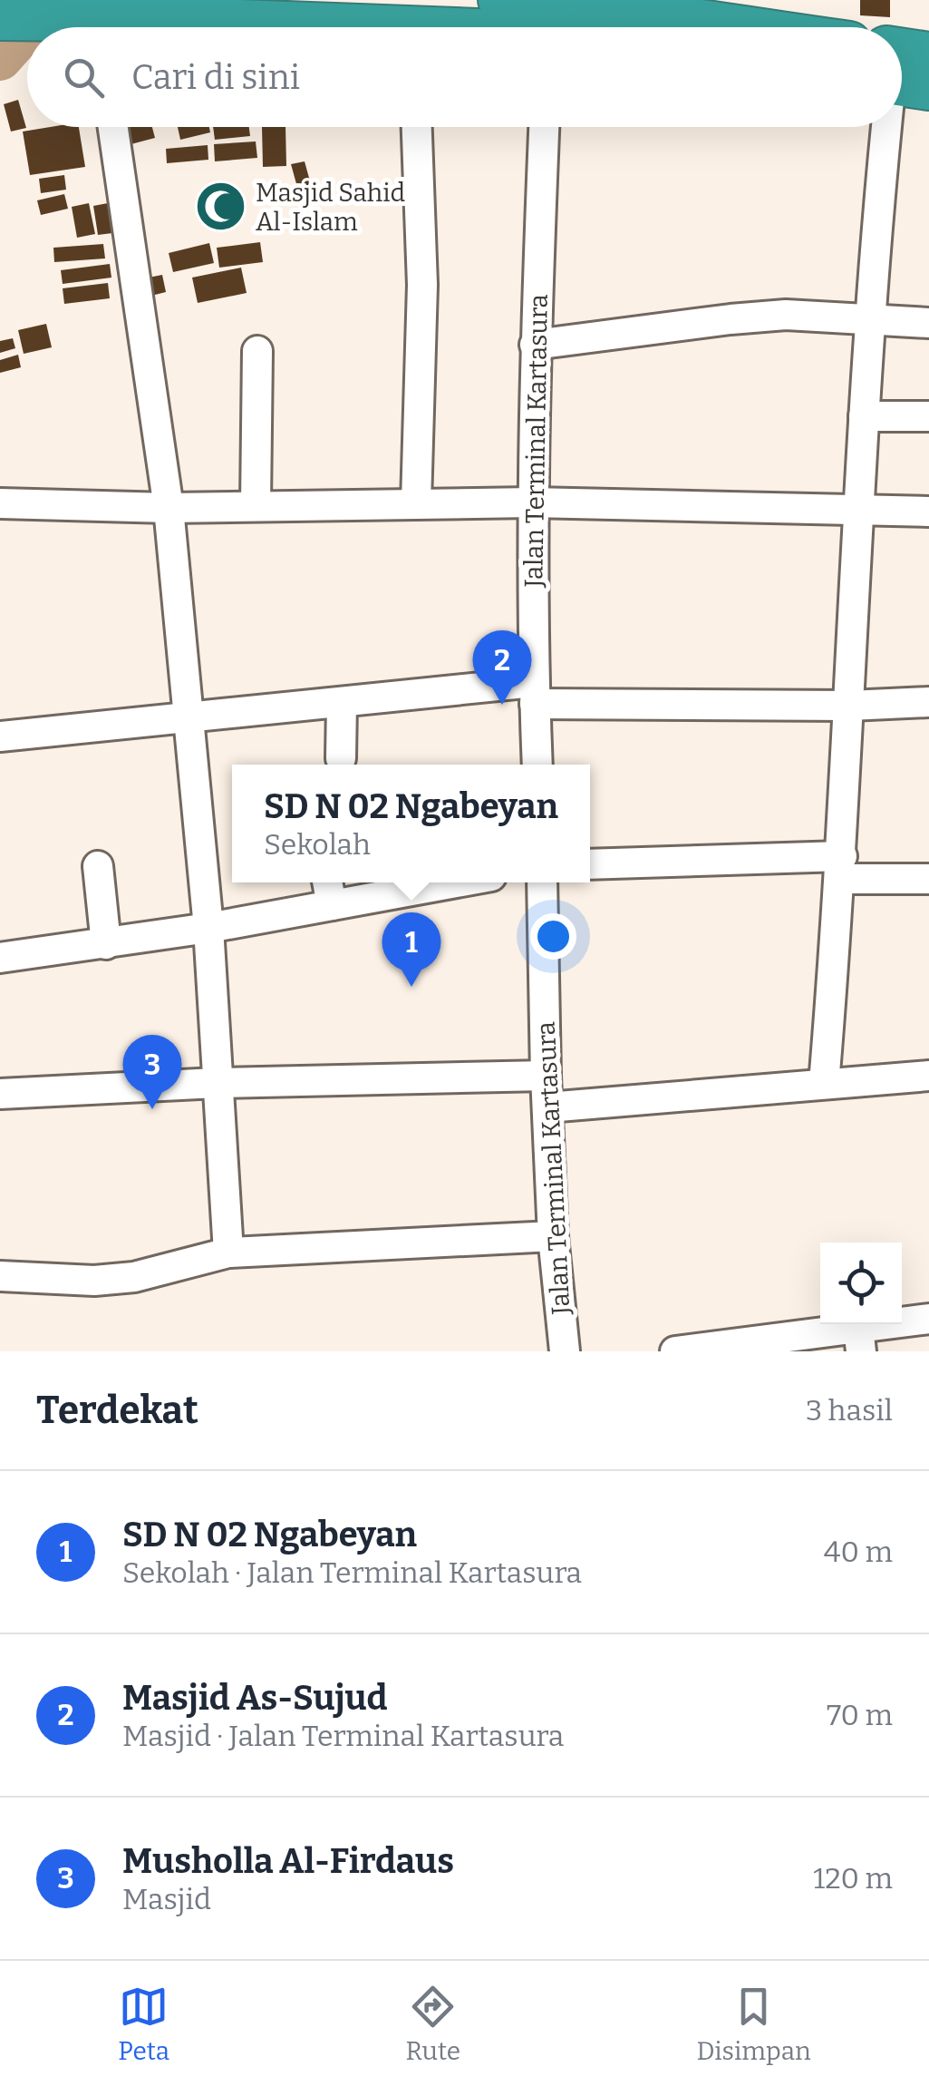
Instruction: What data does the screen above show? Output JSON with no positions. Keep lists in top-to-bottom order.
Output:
{
  "streets": {
    "street": ["Jalan Terminal Kartasura"]
  },
  "places": {
    "mosque": ["Masjid Sahid Al-Islam"]
  },
  "page": {
    "search": "Cari di sini",
    "pins": ["2", "1", "3"],
    "popup": ["SD N 02 Ngabeyan", "Sekolah"],
    "heading": ["Terdekat", "3 hasil"],
    "list": [
      {
        "mark": "1",
        "name": "SD N 02 Ngabeyan",
        "note": "Sekolah · Jalan Terminal Kartasura",
        "value": "40 m"
      },
      {
        "mark": "2",
        "name": "Masjid As-Sujud",
        "note": "Masjid · Jalan Terminal Kartasura",
        "value": "70 m"
      },
      {
        "mark": "3",
        "name": "Musholla Al-Firdaus",
        "note": "Masjid",
        "value": "120 m"
      }
    ],
    "nav": ["Peta", "Rute", "Disimpan"]
  }
}
